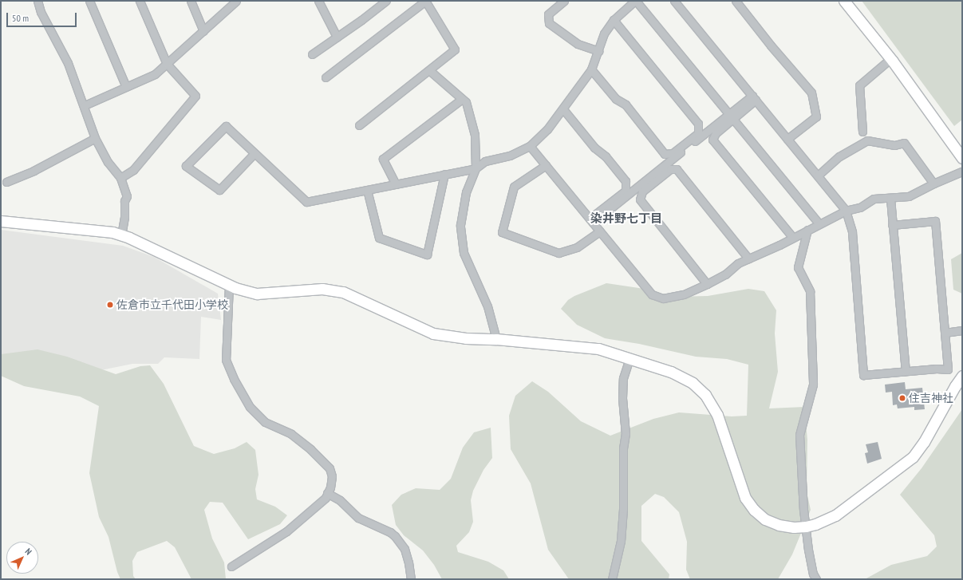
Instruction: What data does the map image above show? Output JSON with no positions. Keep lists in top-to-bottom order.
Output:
{
  "districts": ["染井野七丁目"],
  "places": ["佐倉市立千代田小学校", "住吉神社"],
  "scale_bar": "50 m",
  "north": "top right"
}
